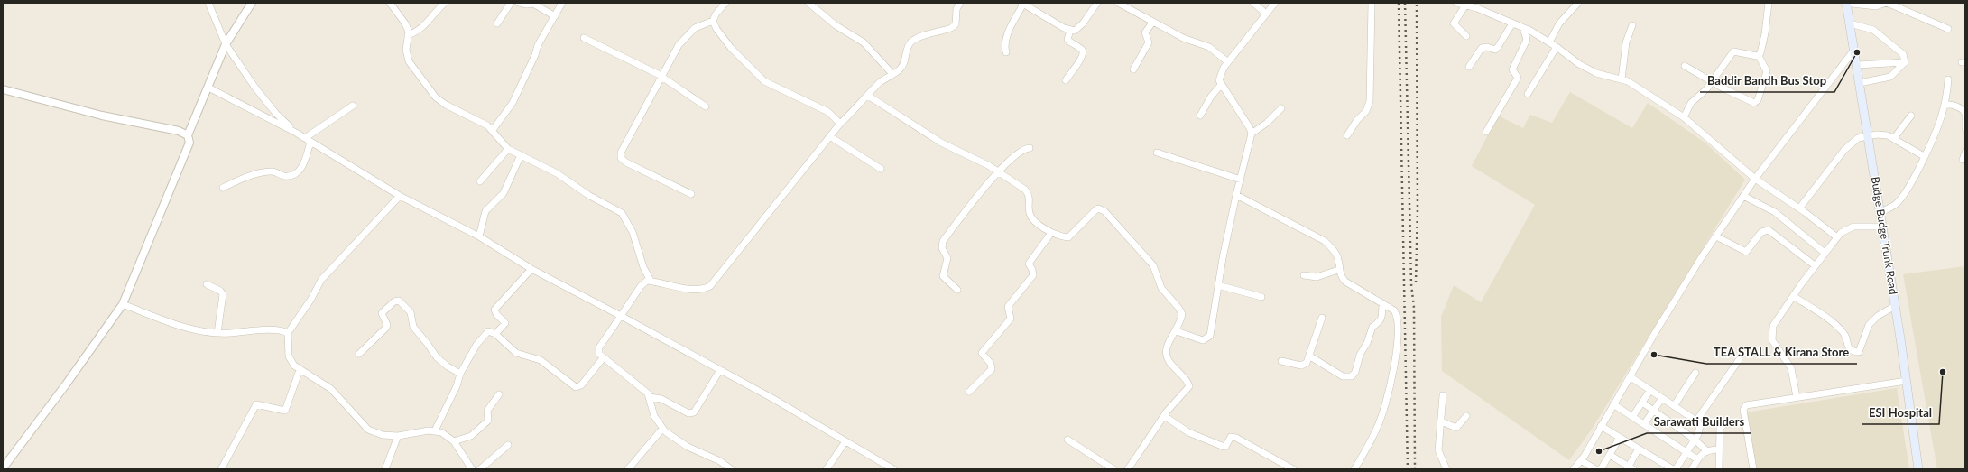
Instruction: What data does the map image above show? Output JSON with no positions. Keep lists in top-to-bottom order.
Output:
{
  "streets": {
    "main road": ["Budge Budge Trunk Road"]
  },
  "places": [
    "Baddir Bandh Bus Stop",
    "TEA STALL & Kirana Store",
    "ESI Hospital",
    "Sarawati Builders"
  ]
}
